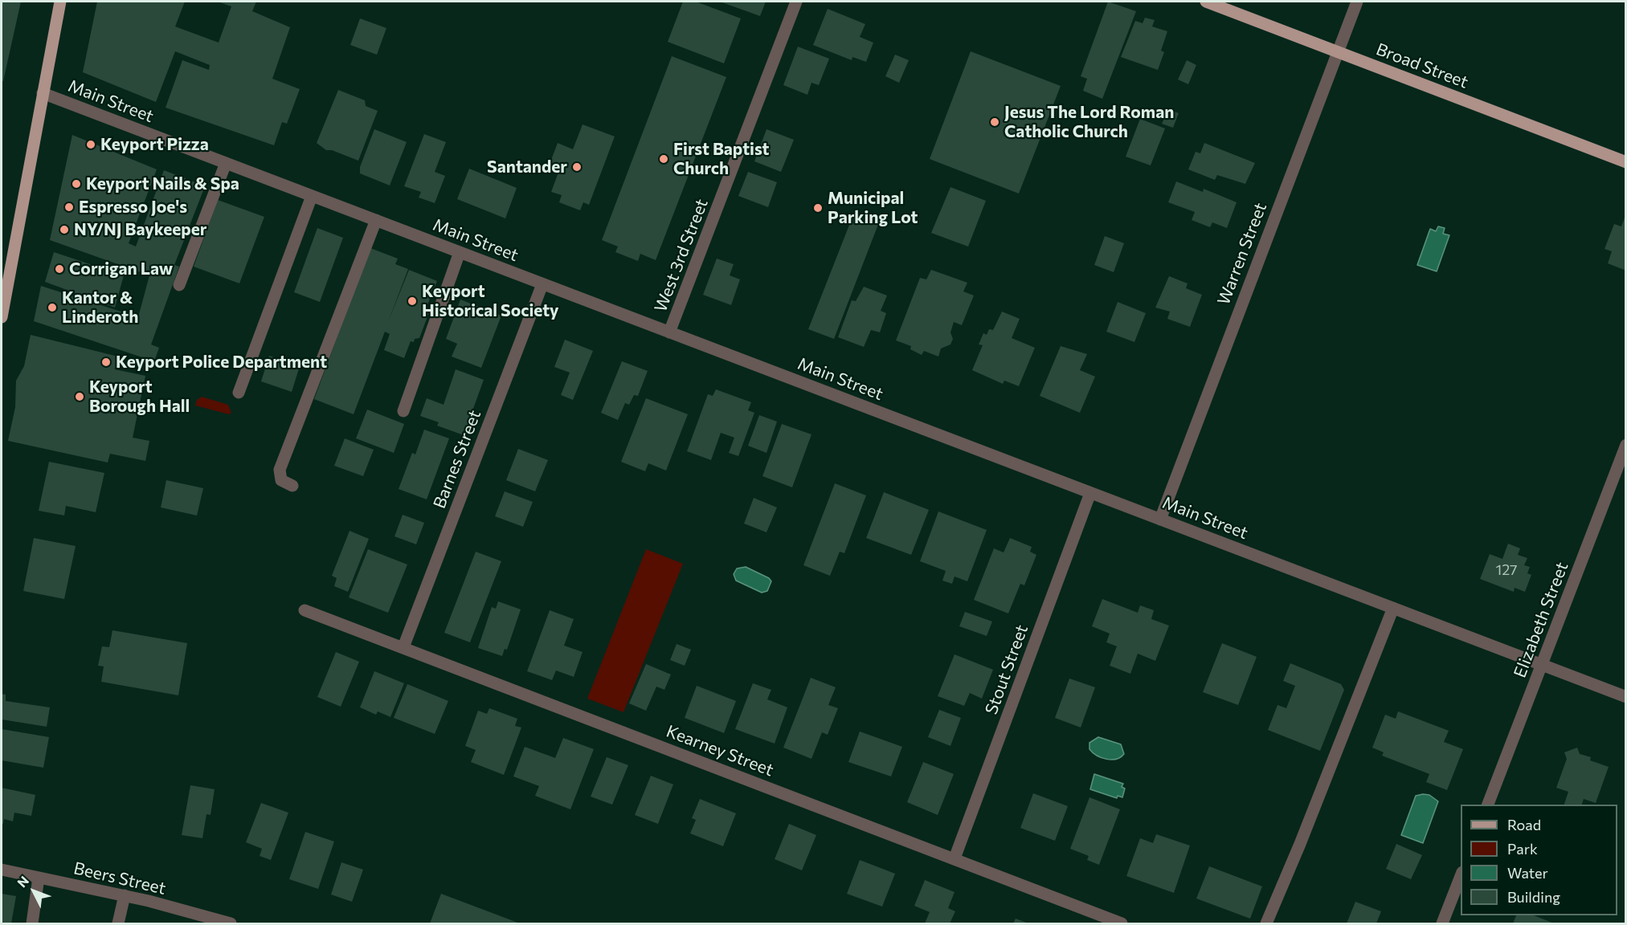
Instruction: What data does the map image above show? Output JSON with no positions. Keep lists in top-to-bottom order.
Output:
{
  "streets": {
    "main road": ["Broad Street"],
    "street": [
      "Main Street",
      "Warren Street",
      "West 3rd Street",
      "Barnes Street",
      "Elizabeth Street",
      "Stout Street",
      "Kearney Street",
      "Beers Street"
    ]
  },
  "crossings": [
    ["Broad Street", "Warren Street"],
    ["Main Street", "Warren Street"],
    ["Main Street", "West 3rd Street"],
    ["Main Street", "Barnes Street"],
    ["Main Street", "Elizabeth Street"],
    ["Main Street", "Stout Street"],
    ["Barnes Street", "Kearney Street"],
    ["Stout Street", "Kearney Street"]
  ],
  "places": [
    "Jesus The Lord Roman Catholic Church",
    "Keyport Pizza",
    "First Baptist Church",
    "Santander",
    "Keyport Nails & Spa",
    "Espresso Joe's",
    "Municipal Parking Lot",
    "NY/NJ Baykeeper",
    "Corrigan Law",
    "Keyport Historical Society",
    "Kantor & Linderoth",
    "Keyport Police Department",
    "Keyport Borough Hall"
  ],
  "house_numbers": ["127"],
  "legend": [
    "Road",
    "Park",
    "Water",
    "Building"
  ],
  "north": "top left"
}
